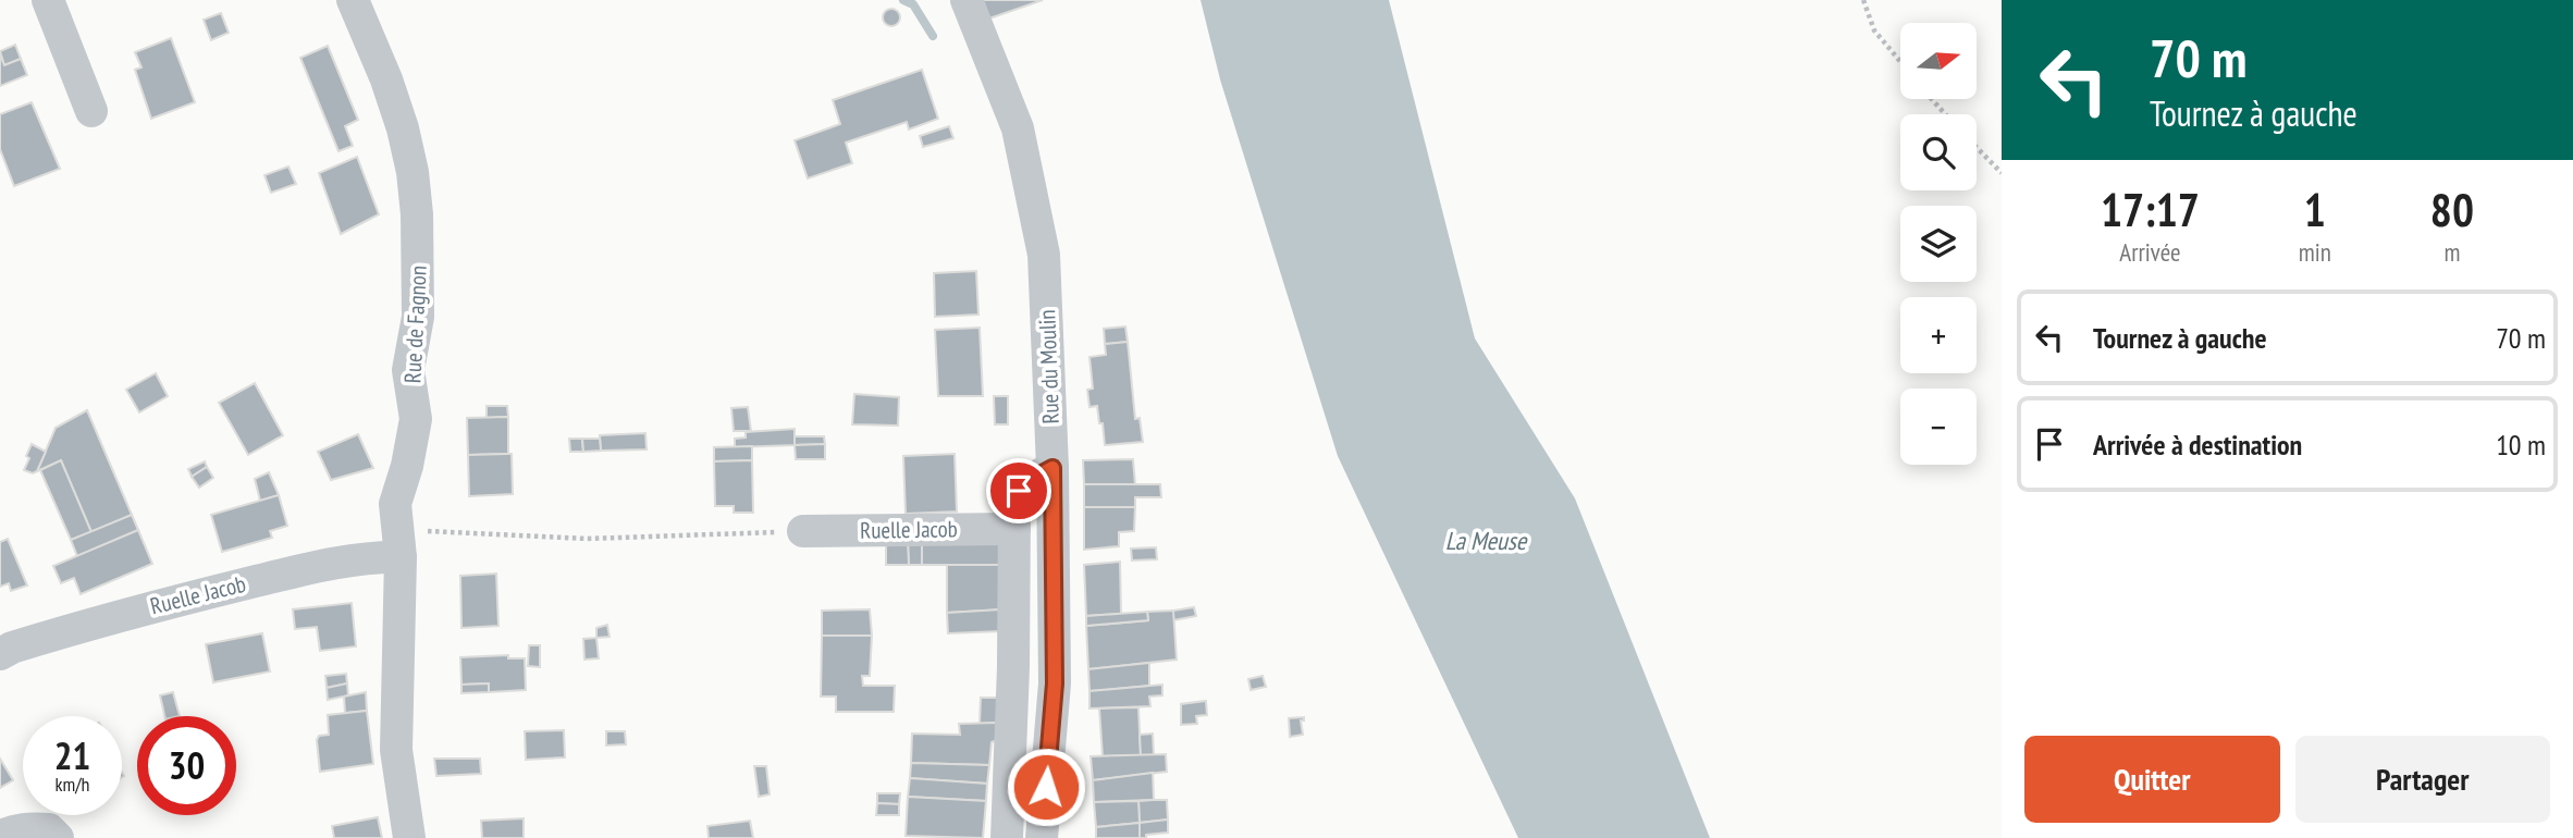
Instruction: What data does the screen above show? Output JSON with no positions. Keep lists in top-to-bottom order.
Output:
{
  "streets": {
    "street": ["Rue de Fagnon", "Rue du Moulin", "Ruelle Jacob"]
  },
  "crossings": [
    ["Rue de Fagnon", "Ruelle Jacob"]
  ],
  "water": ["La Meuse"],
  "north": "right",
  "page": {
    "turn": ["70 m", "Tournez à gauche"],
    "map_buttons": ["+", "−"],
    "eta": [
      "17:17",
      "Arrivée",
      "1",
      "min",
      "80",
      "m"
    ],
    "list": [
      {
        "name": "Tournez à gauche",
        "value": "70 m"
      },
      {
        "name": "Arrivée à destination",
        "value": "10 m"
      }
    ],
    "speed": "21 km/h",
    "limit": "30",
    "buttons": ["Quitter", "Partager"]
  }
}
